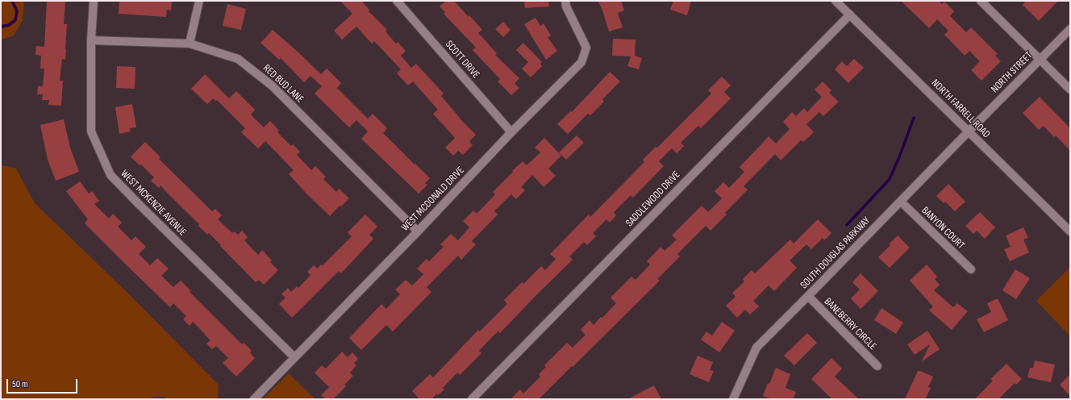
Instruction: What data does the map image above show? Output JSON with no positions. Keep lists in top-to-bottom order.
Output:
{
  "streets": {
    "street": [
      "SCOTT DRIVE",
      "NORTH STREET",
      "RED BUD LANE",
      "NORTH FARRELL ROAD",
      "WEST MCDONALD DRIVE",
      "SADDLEWOOD DRIVE",
      "WEST MCKENZIE AVENUE",
      "BANYON COURT",
      "SOUTH DOUGLAS PARKWAY",
      "BANEBERRY CIRCLE"
    ]
  },
  "crossings": [
    ["SCOTT DRIVE", "WEST MCDONALD DRIVE"],
    ["NORTH STREET", "NORTH FARRELL ROAD"],
    ["NORTH STREET", "SOUTH DOUGLAS PARKWAY"],
    ["RED BUD LANE", "WEST MCDONALD DRIVE"],
    ["RED BUD LANE", "WEST MCKENZIE AVENUE"],
    ["NORTH FARRELL ROAD", "SADDLEWOOD DRIVE"],
    ["NORTH FARRELL ROAD", "SOUTH DOUGLAS PARKWAY"],
    ["WEST MCDONALD DRIVE", "WEST MCKENZIE AVENUE"],
    ["BANYON COURT", "SOUTH DOUGLAS PARKWAY"],
    ["SOUTH DOUGLAS PARKWAY", "BANEBERRY CIRCLE"]
  ],
  "scale_bar": "50 m"
}
